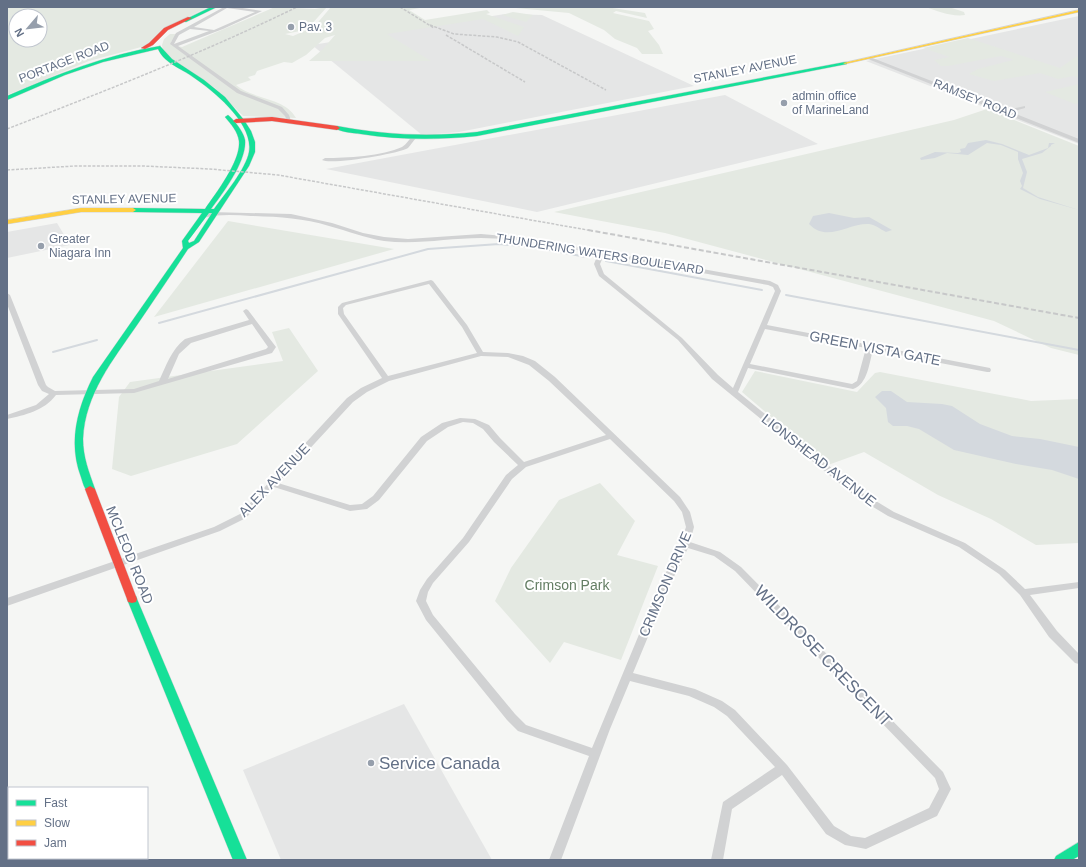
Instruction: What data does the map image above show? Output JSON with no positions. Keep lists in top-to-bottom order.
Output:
{
  "streets": {
    "main road": ["PORTAGE ROAD", "STANLEY AVENUE", "MCLEOD ROAD"],
    "street": [
      "RAMSEY ROAD",
      "THUNDERING WATERS BOULEVARD",
      "GREEN VISTA GATE",
      "LIONSHEAD AVENUE",
      "ALEX AVENUE",
      "CRIMSON DRIVE",
      "WILDROSE CRESCENT"
    ]
  },
  "crossings": [
    ["STANLEY AVENUE", "RAMSEY ROAD"],
    ["STANLEY AVENUE", "THUNDERING WATERS BOULEVARD"],
    ["STANLEY AVENUE", "MCLEOD ROAD"],
    ["THUNDERING WATERS BOULEVARD", "GREEN VISTA GATE"],
    ["THUNDERING WATERS BOULEVARD", "LIONSHEAD AVENUE"],
    ["THUNDERING WATERS BOULEVARD", "MCLEOD ROAD"],
    ["ALEX AVENUE", "MCLEOD ROAD"],
    ["ALEX AVENUE", "CRIMSON DRIVE"],
    ["CRIMSON DRIVE", "WILDROSE CRESCENT"]
  ],
  "parks": ["Crimson Park"],
  "places": [
    "Pav. 3",
    "admin office of MarineLand",
    "Greater Niagara Inn",
    "Service Canada"
  ],
  "legend": ["Fast", "Slow", "Jam"],
  "north": "bottom left"
}
